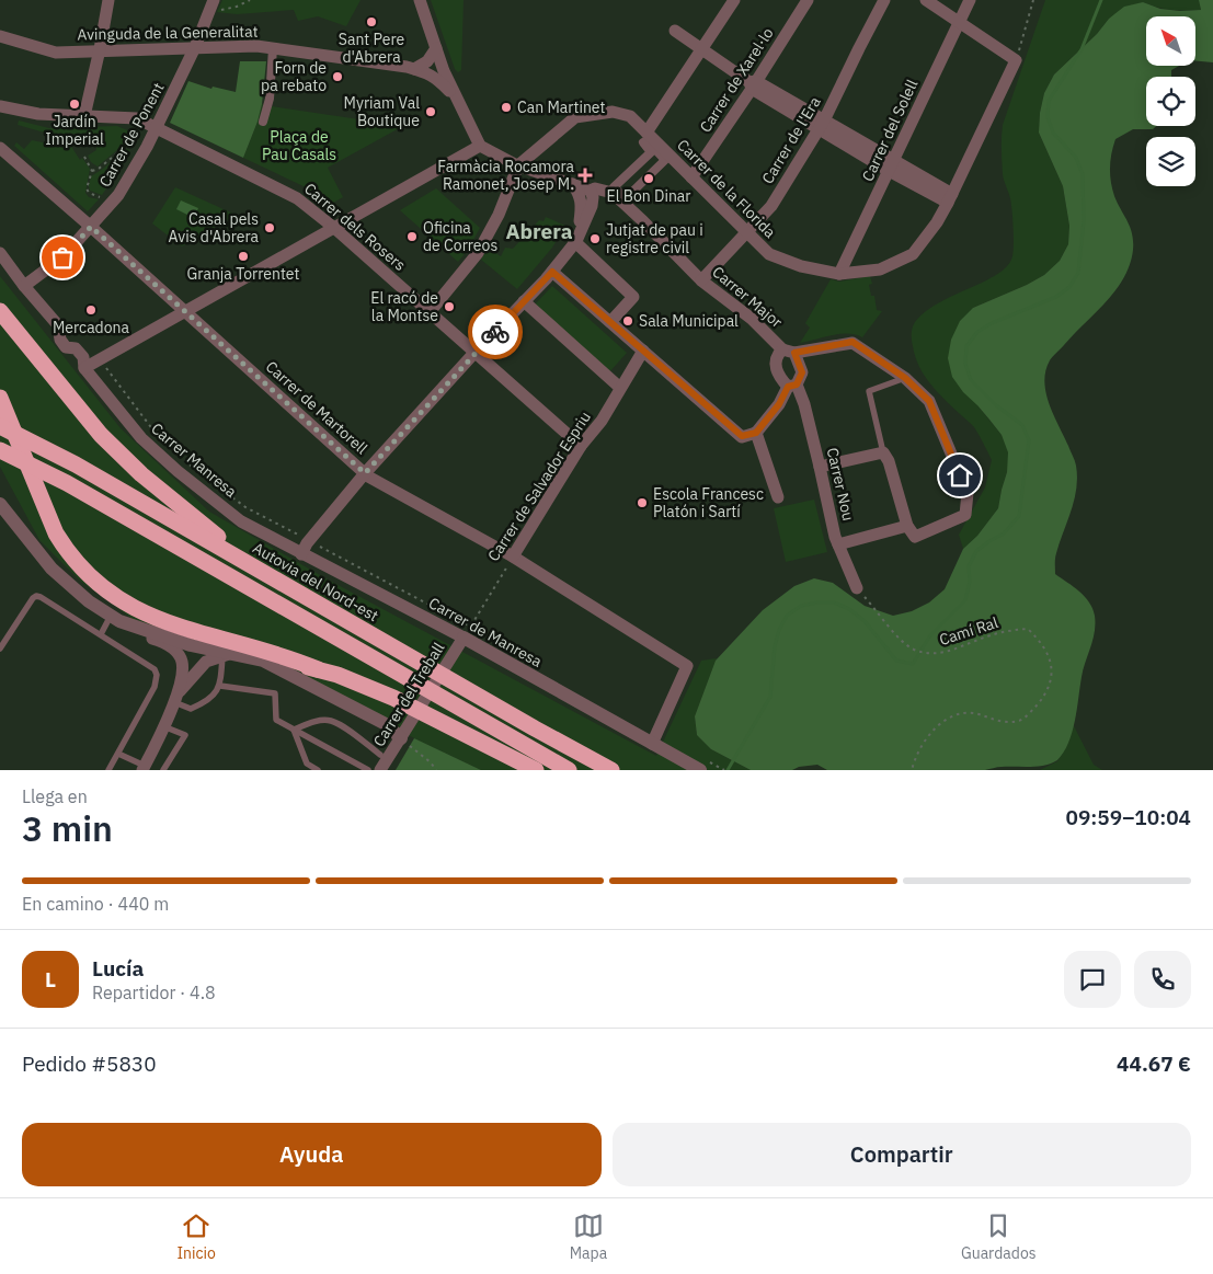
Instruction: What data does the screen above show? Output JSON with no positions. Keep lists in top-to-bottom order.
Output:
{
  "streets": {
    "highway": ["Autovia del Nord-est"],
    "street": [
      "Avinguda de la Generalitat",
      "Carrer de Xarel·lo",
      "Carrer del Solell",
      "Carrer de Ponent",
      "Carrer de l'Era",
      "Carrer de la Florida",
      "Carrer dels Rosers",
      "Carrer Major",
      "Carrer de Martorell",
      "Carrer Manresa",
      "Carrer Nou",
      "Carrer de Salvador Espriu",
      "Carrer de Manresa",
      "Carrer del Treball"
    ],
    "path": ["Camí Ral"]
  },
  "crossings": [
    ["Avinguda de la Generalitat", "Carrer de Ponent"],
    ["Carrer de Xarel·lo", "Carrer de la Florida"],
    ["Carrer del Solell", "Carrer de la Florida"],
    ["Carrer de Ponent", "Carrer dels Rosers"],
    ["Carrer de Ponent", "Carrer de Martorell"],
    ["Carrer de l'Era", "Carrer de la Florida"],
    ["Carrer de l'Era", "Carrer Major"],
    ["Carrer de la Florida", "Carrer Major"],
    ["Carrer dels Rosers", "Carrer de Salvador Espriu"],
    ["Carrer de Martorell", "Carrer de Salvador Espriu"],
    ["Carrer de Martorell", "Carrer de Manresa"],
    ["Carrer Manresa", "Carrer de Manresa"],
    ["Carrer Nou", "Camí Ral"],
    ["Carrer de Salvador Espriu", "Carrer de Manresa"],
    ["Carrer de Salvador Espriu", "Carrer del Treball"],
    ["Carrer de Manresa", "Carrer del Treball"]
  ],
  "districts": ["Abrera"],
  "parks": ["Plaça de Pau Casals"],
  "places": {
    "other": [
      "Sant Pere d'Abrera",
      "Forn de pa rebato",
      "Jardín Imperial",
      "Can Martinet",
      "Myriam Val Boutique",
      "El Bon Dinar",
      "Casal pels Avis d'Abrera",
      "Oficina de Correos",
      "Jutjat de pau i registre civil",
      "Granja Torrentet",
      "El racó de la Montse",
      "Mercadona",
      "Sala Municipal",
      "Escola Francesc Platón i Sartí"
    ],
    "health": ["Farmàcia Rocamora Ramonet, Josep M."]
  },
  "north": "top left",
  "page": {
    "heading": ["3 min", "Llega en", "09:59–10:04"],
    "panel": [
      "Lucía",
      "Repartidor · 4.8",
      "Pedido #5830",
      "44.67 €"
    ],
    "bar": "En camino · 440 m",
    "round": "L",
    "buttons": ["Ayuda", "Compartir"],
    "tabs": ["Inicio", "Mapa", "Guardados"]
  }
}
